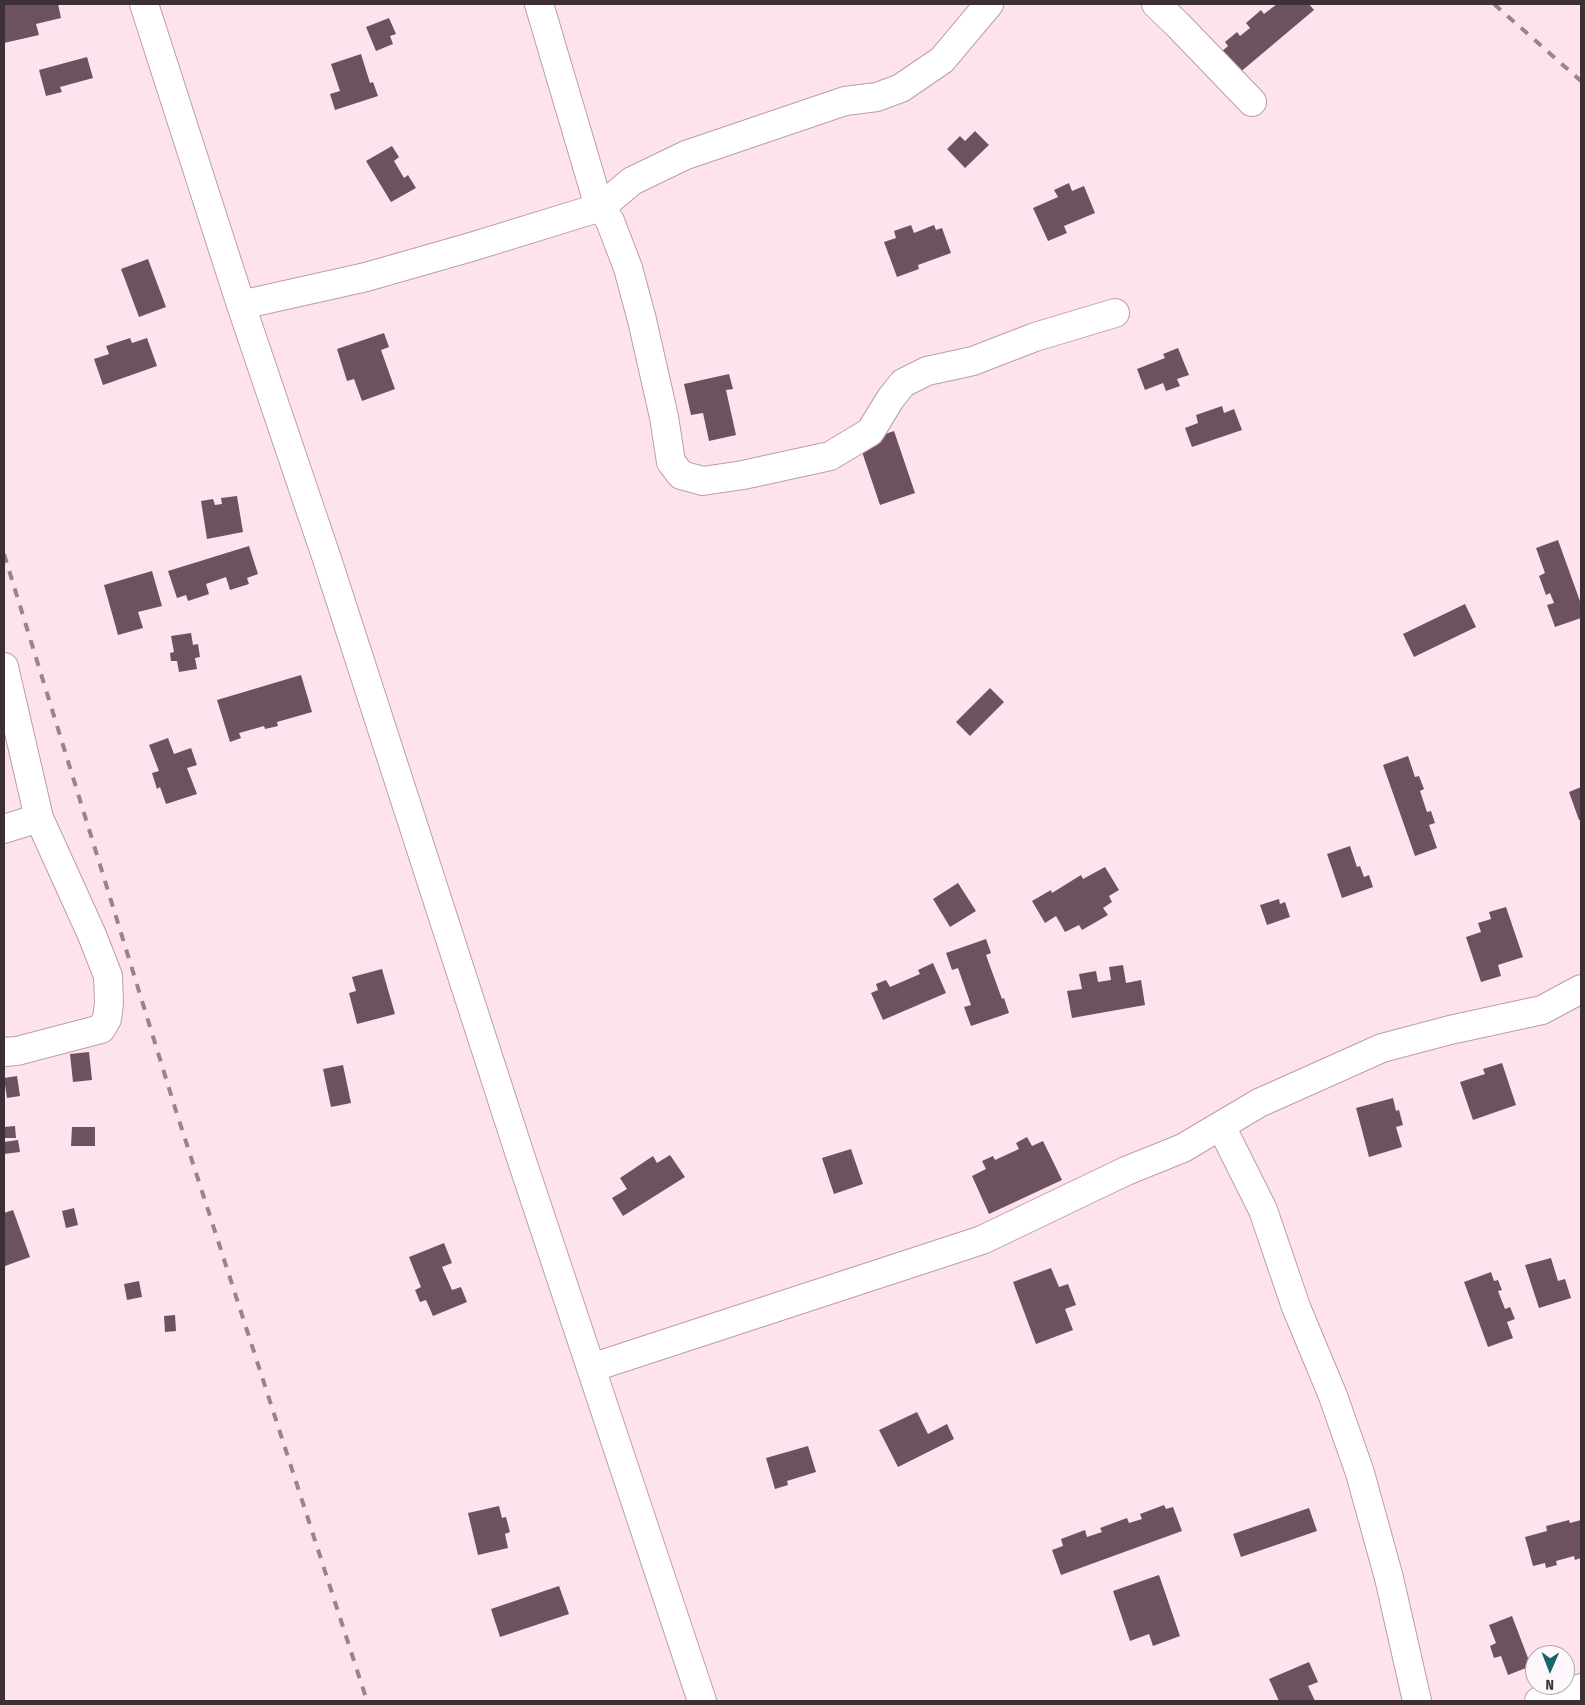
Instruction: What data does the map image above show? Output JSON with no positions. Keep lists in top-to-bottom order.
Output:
{
  "north": "bottom"
}
